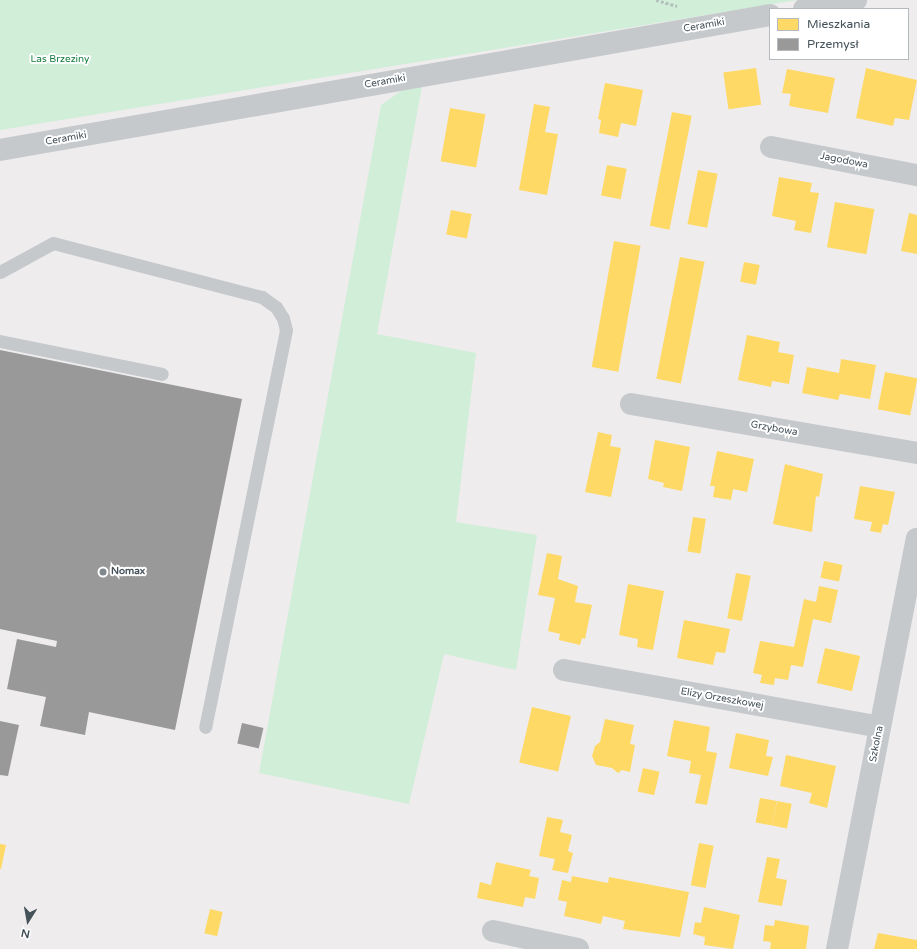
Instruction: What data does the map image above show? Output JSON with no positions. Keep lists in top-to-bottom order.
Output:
{
  "streets": {
    "street": [
      "Ceramiki",
      "Jagodowa",
      "Grzybowa",
      "Elizy Orzeszkowej",
      "Szkolna"
    ]
  },
  "crossings": [
    ["Elizy Orzeszkowej", "Szkolna"]
  ],
  "parks": ["Las Brzeziny"],
  "places": ["Nomax"],
  "legend": ["Mieszkania", "Przemysł"],
  "north": "bottom"
}
